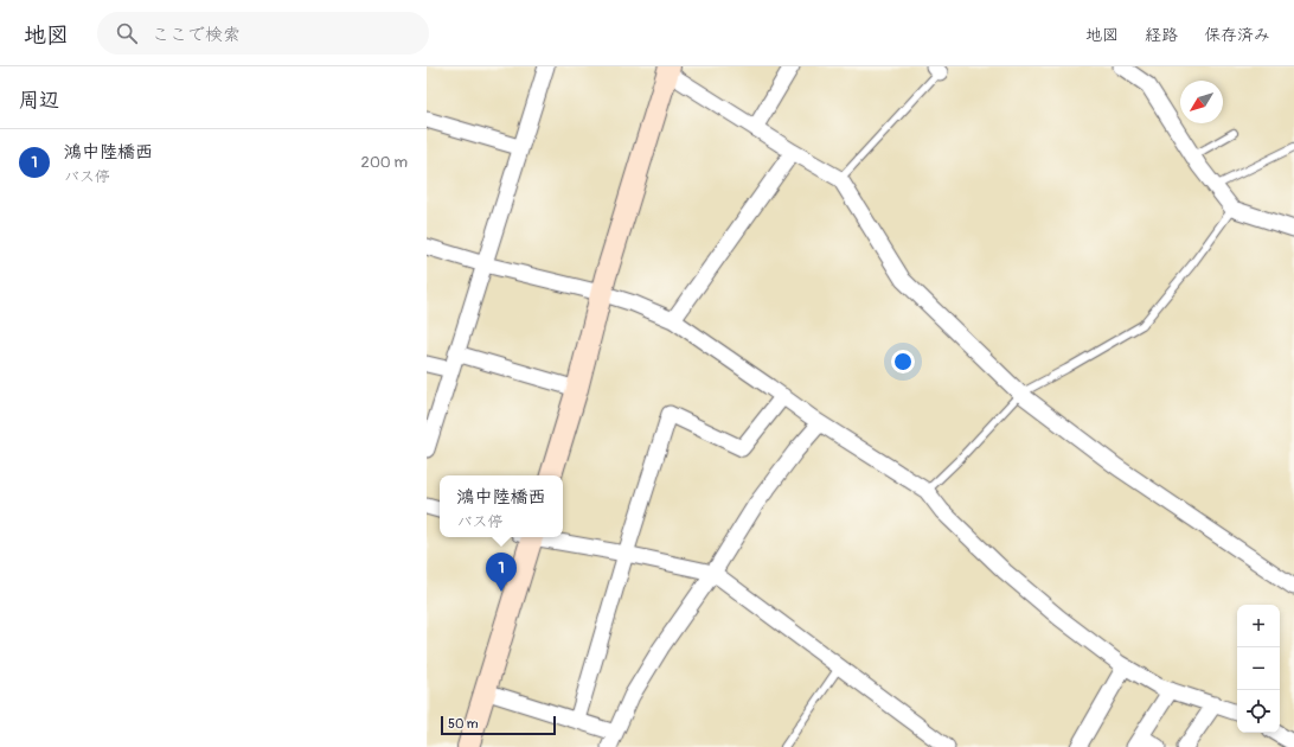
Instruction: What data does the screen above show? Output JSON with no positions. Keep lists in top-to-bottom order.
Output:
{
  "scale_bar": "50 m",
  "north": "bottom left",
  "page": {
    "header": "地図",
    "search": "ここで検索",
    "nav": ["地図", "経路", "保存済み"],
    "heading": "周辺",
    "list": [
      {
        "mark": "1",
        "name": "鴻中陸橋西",
        "note": "バス停",
        "value": "200 m"
      }
    ],
    "popup": ["鴻中陸橋西", "バス停"],
    "pins": "1",
    "map_buttons": ["+", "−"],
    "scale": "50 m"
  }
}
